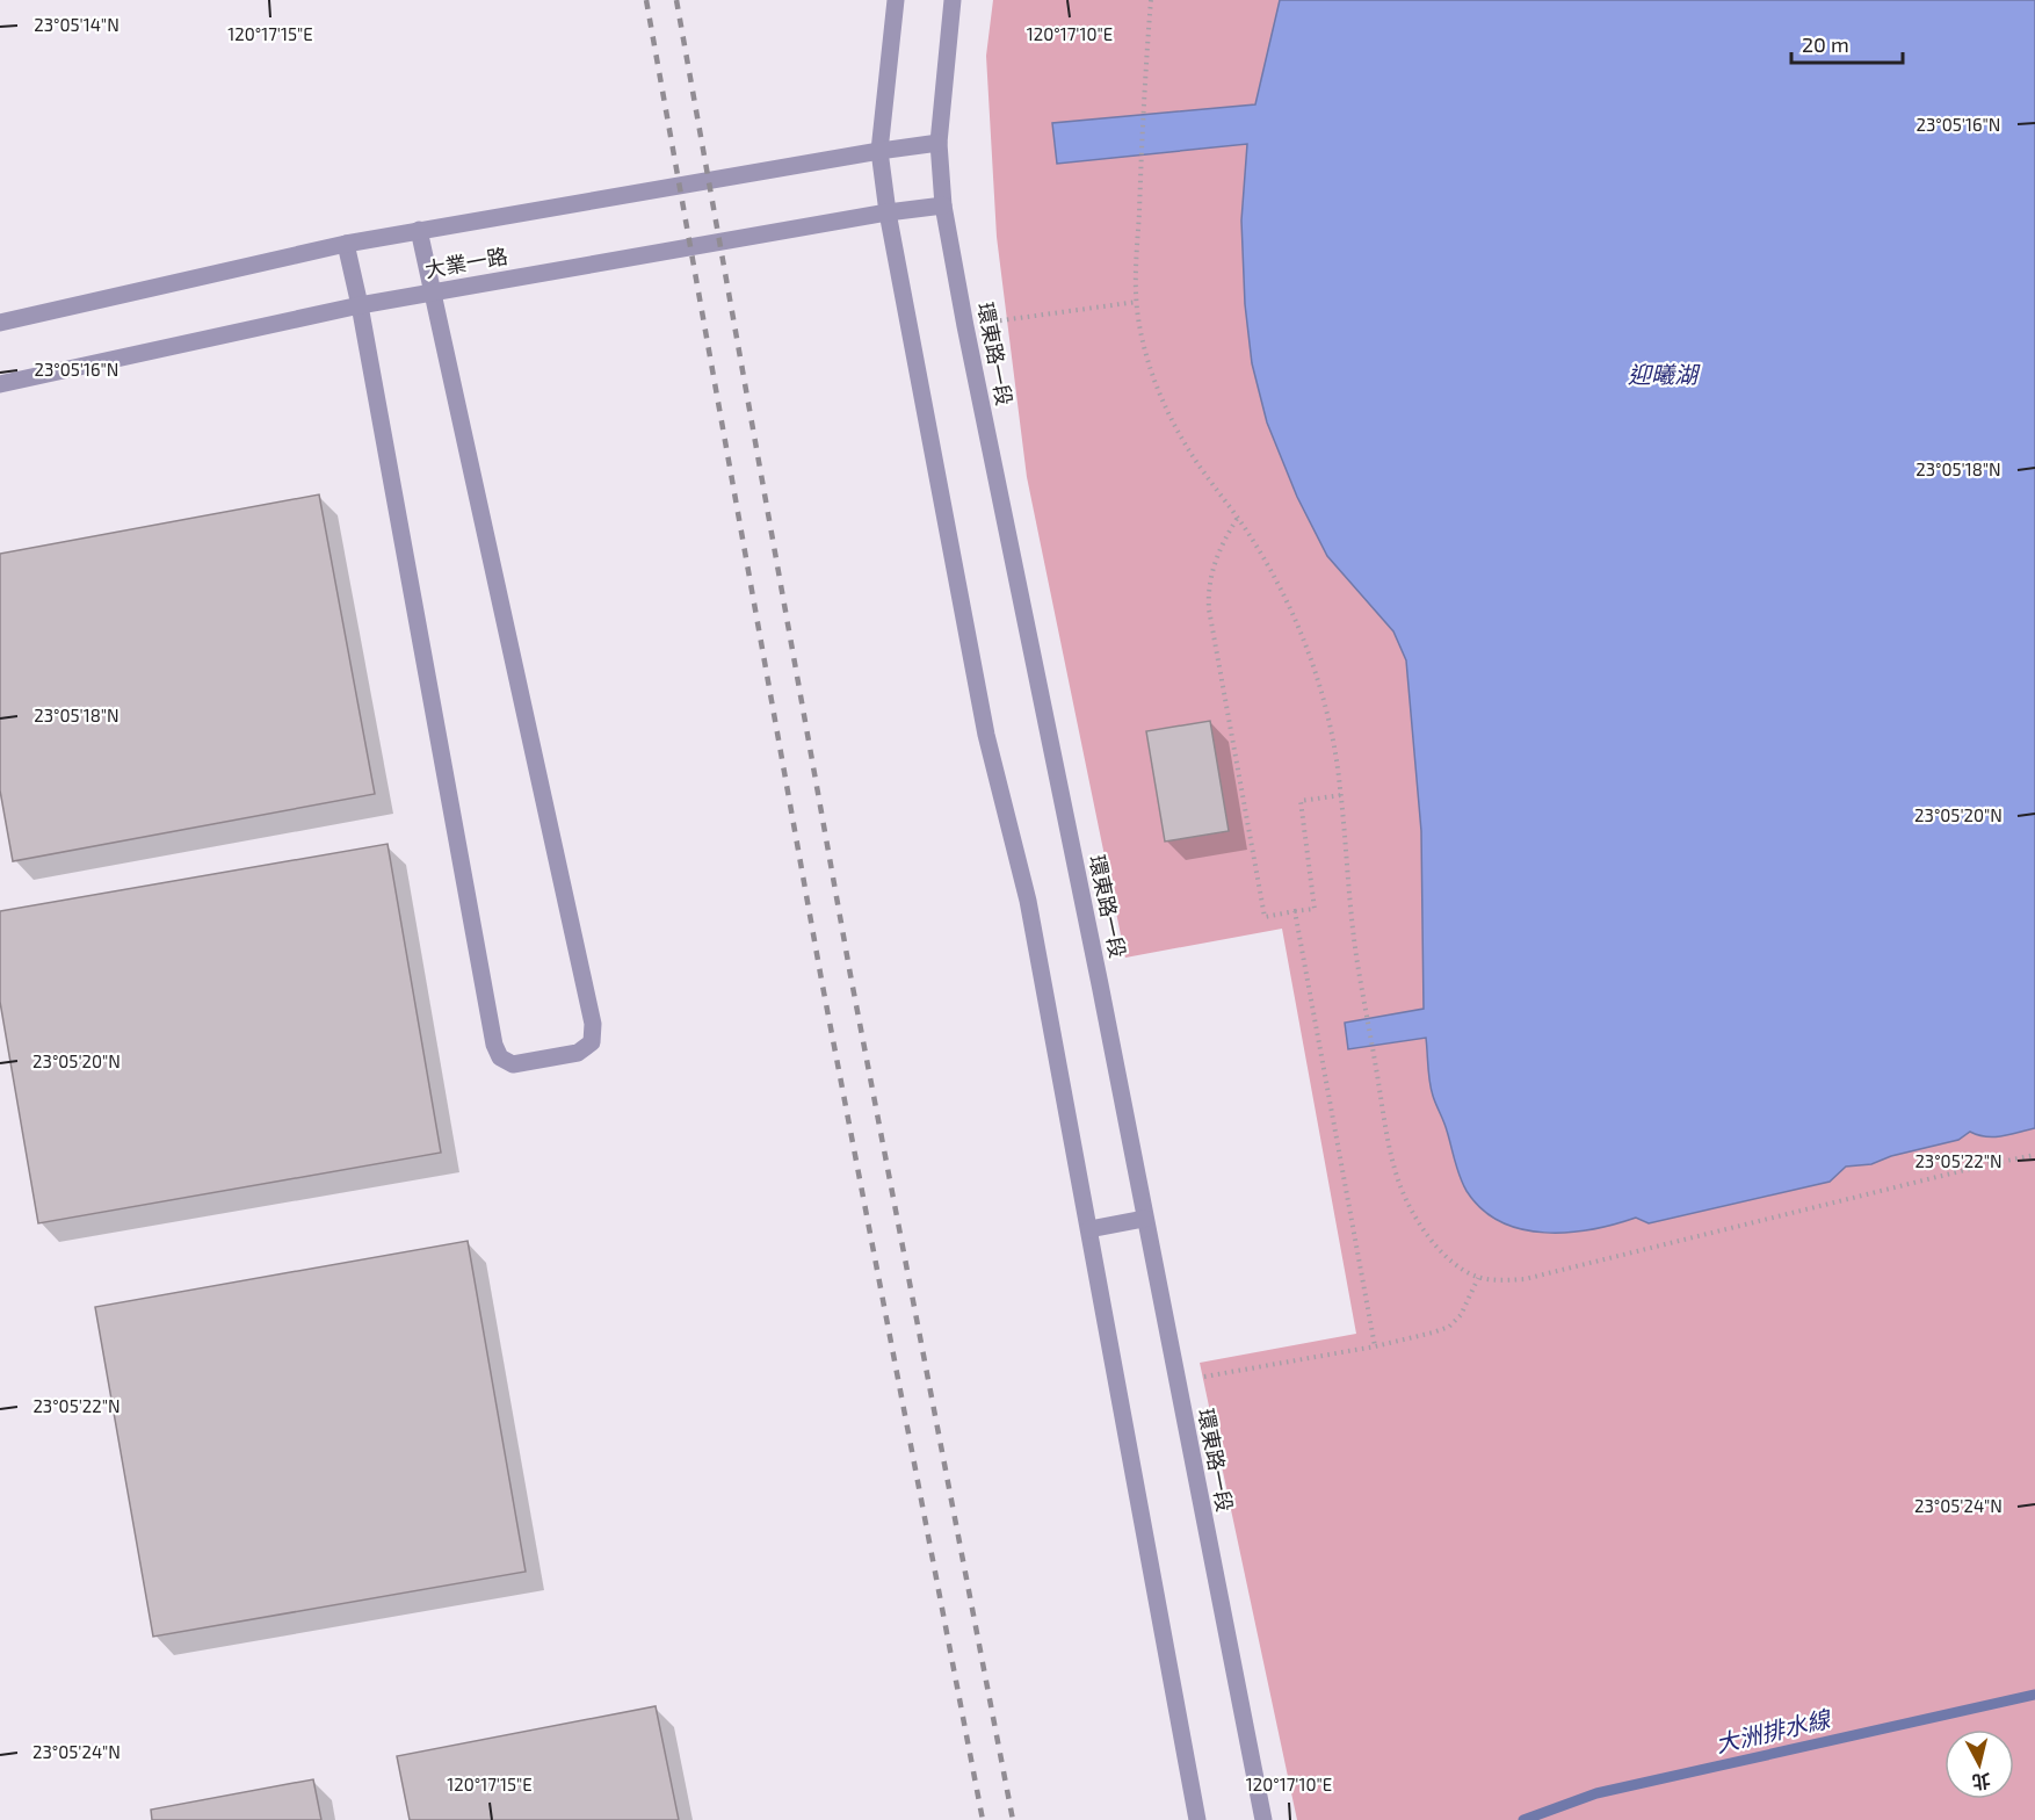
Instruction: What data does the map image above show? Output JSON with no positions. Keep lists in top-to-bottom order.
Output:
{
  "streets": {
    "street": ["大業一路", "環東路一段"]
  },
  "crossings": [
    ["大業一路", "環東路一段"]
  ],
  "water": ["迎曦湖", "大洲排水線"],
  "scale_bar": "20 m",
  "north": "bottom",
  "coordinates": [
    "23°05'14\"N",
    "120°17'15\"E",
    "120°17'10\"E",
    "23°05'16\"N",
    "23°05'18\"N",
    "23°05'20\"N",
    "23°05'22\"N",
    "23°05'24\"N"
  ]
}
